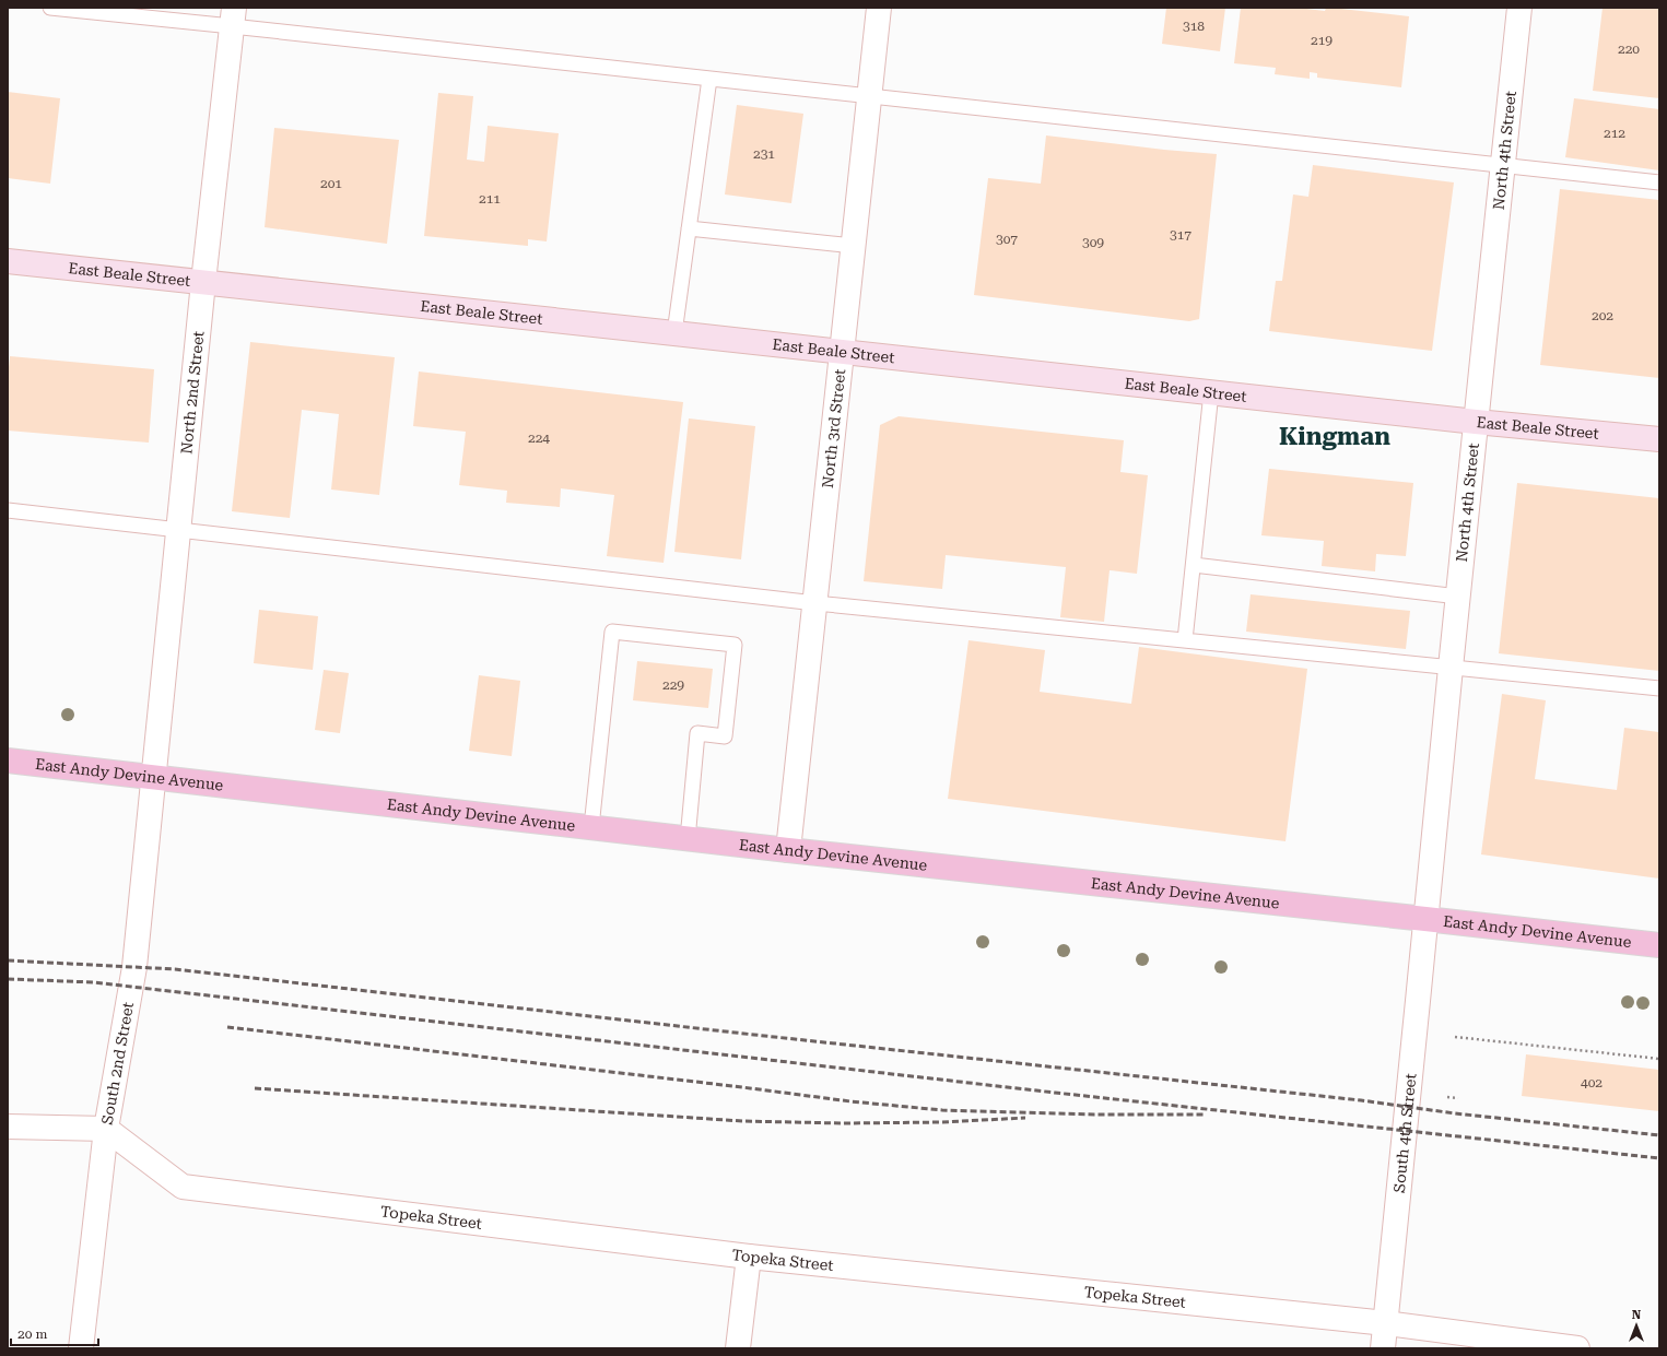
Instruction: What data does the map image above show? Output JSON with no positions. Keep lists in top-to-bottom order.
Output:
{
  "streets": {
    "main road": ["East Beale Street", "East Andy Devine Avenue"],
    "street": [
      "North 4th Street",
      "North 2nd Street",
      "North 3rd Street",
      "South 2nd Street",
      "South 4th Street",
      "Topeka Street"
    ]
  },
  "crossings": [
    ["North 4th Street", "East Beale Street"],
    ["North 4th Street", "East Andy Devine Avenue"],
    ["North 4th Street", "South 4th Street"],
    ["East Beale Street", "North 2nd Street"],
    ["East Beale Street", "North 3rd Street"],
    ["North 2nd Street", "East Andy Devine Avenue"],
    ["North 2nd Street", "South 2nd Street"],
    ["North 3rd Street", "East Andy Devine Avenue"],
    ["East Andy Devine Avenue", "South 2nd Street"],
    ["East Andy Devine Avenue", "South 4th Street"],
    ["South 2nd Street", "Topeka Street"],
    ["South 4th Street", "Topeka Street"]
  ],
  "districts": ["Kingman"],
  "house_numbers": [
    "318",
    "219",
    "220",
    "212",
    "231",
    "201",
    "211",
    "317",
    "307",
    "309",
    "202",
    "224",
    "229",
    "402"
  ],
  "scale_bar": "20 m",
  "north": "top"
}
